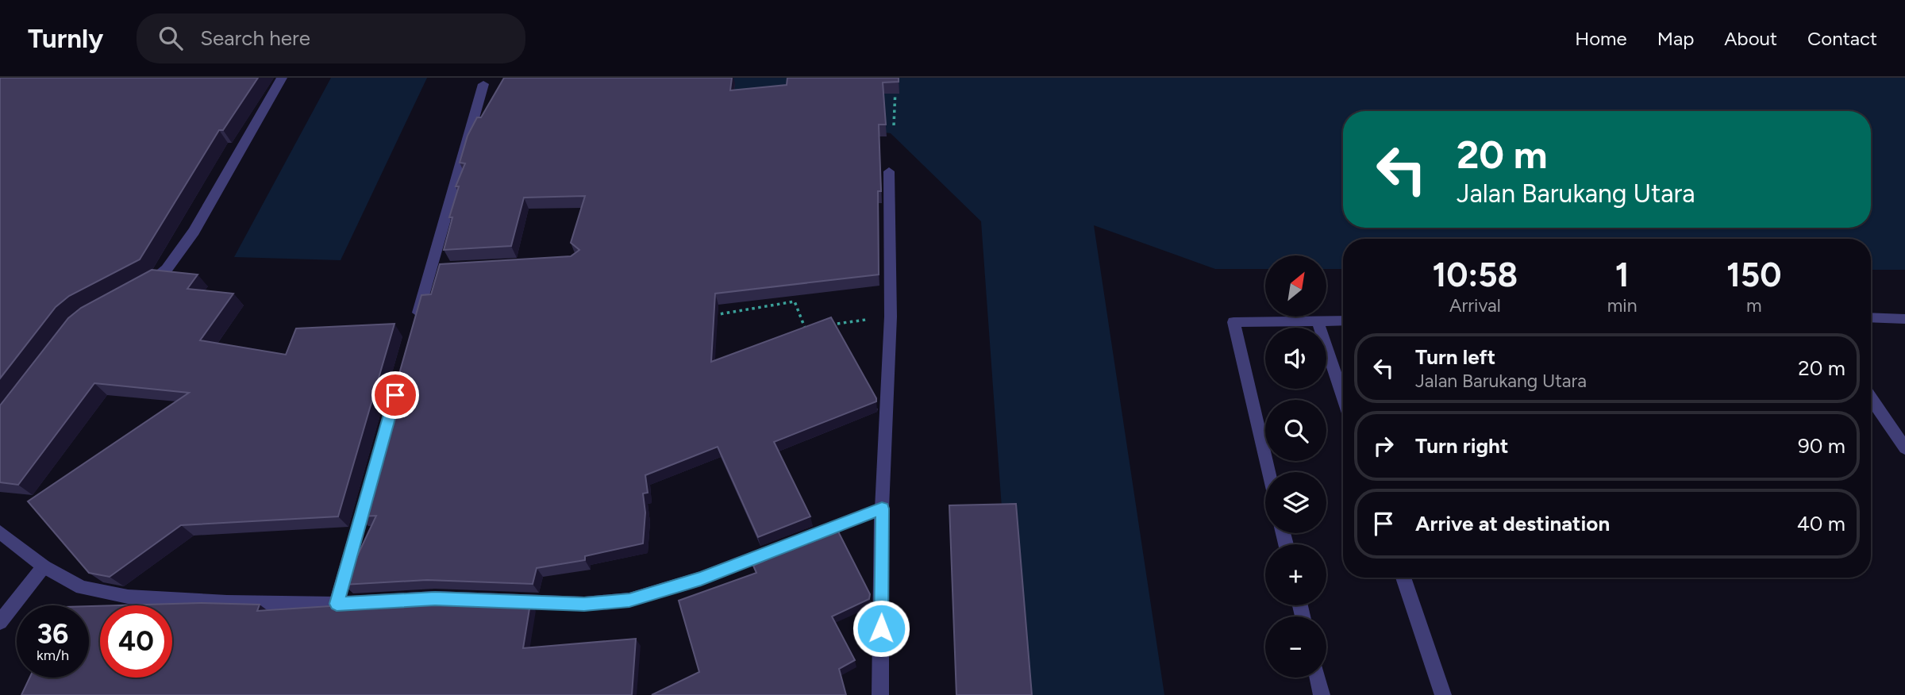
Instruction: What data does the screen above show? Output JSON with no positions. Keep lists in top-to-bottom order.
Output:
{
  "north": "top right",
  "page": {
    "header": "Turnly",
    "search": "Search here",
    "nav": [
      "Home",
      "Map",
      "About",
      "Contact"
    ],
    "turn": ["20 m", "Jalan Barukang Utara"],
    "eta": [
      "10:58",
      "Arrival",
      "1",
      "min",
      "150",
      "m"
    ],
    "map_buttons": ["+", "−"],
    "list": [
      {
        "name": "Turn left",
        "note": "Jalan Barukang Utara",
        "value": "20 m"
      },
      {
        "name": "Turn right",
        "value": "90 m"
      },
      {
        "name": "Arrive at destination",
        "value": "40 m"
      }
    ],
    "speed": "36 km/h",
    "limit": "40"
  }
}
